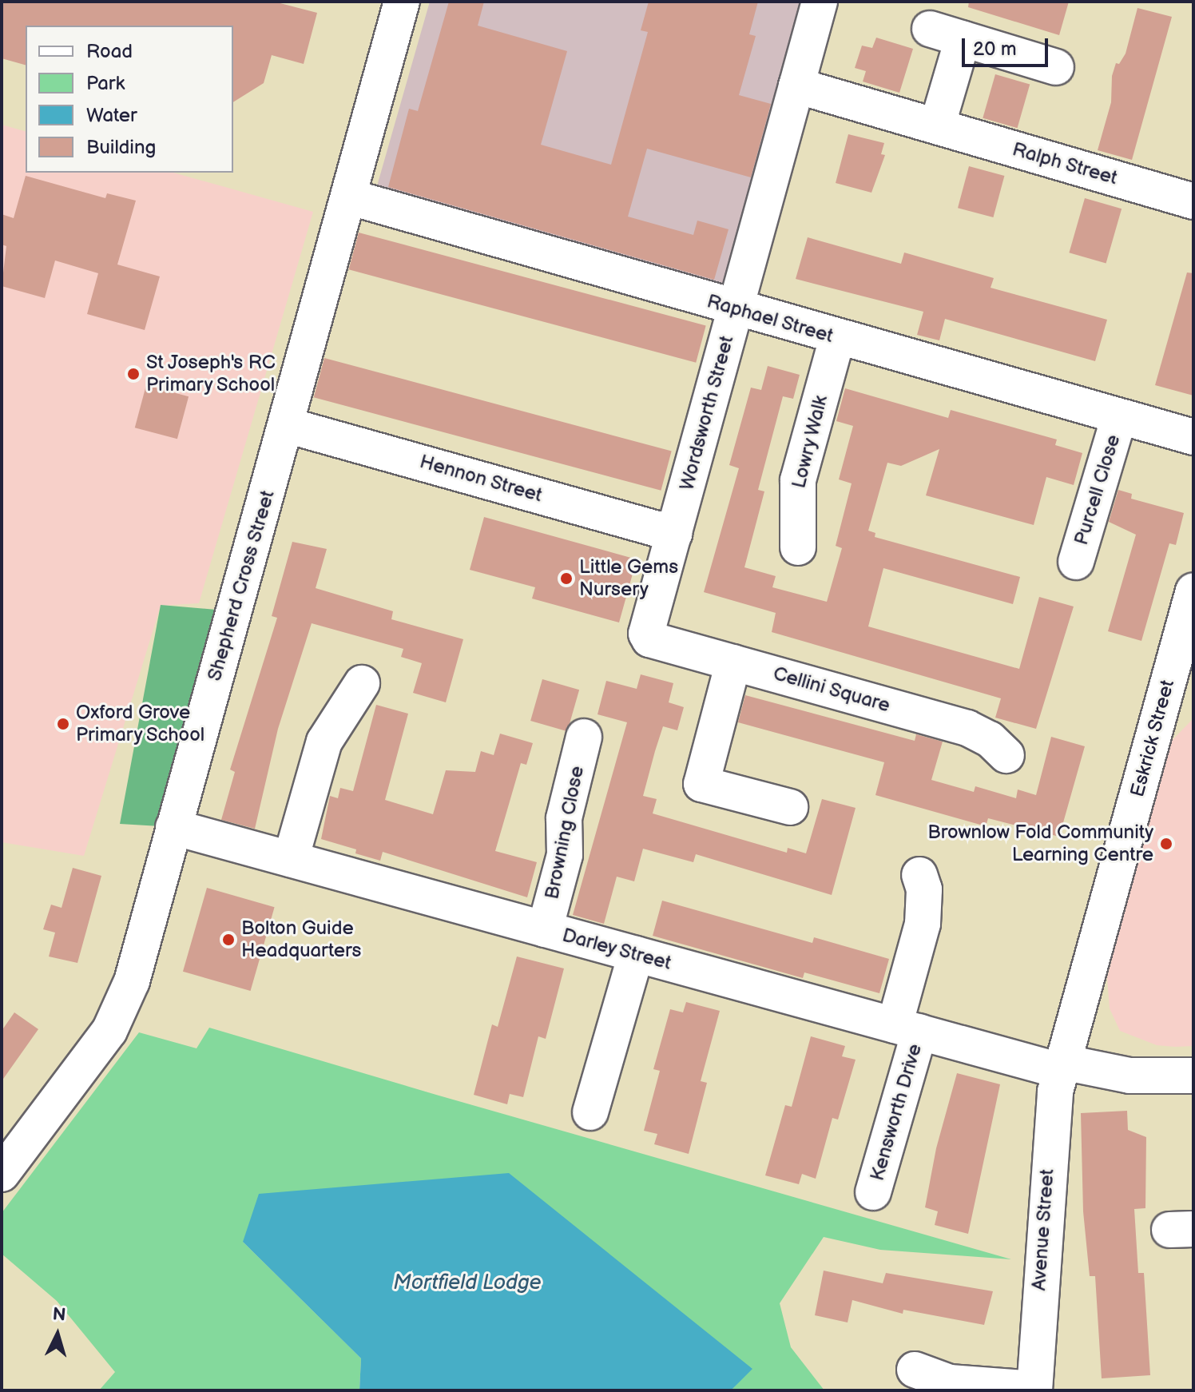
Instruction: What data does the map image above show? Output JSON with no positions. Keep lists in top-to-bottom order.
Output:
{
  "streets": {
    "street": [
      "Ralph Street",
      "Raphael Street",
      "Wordsworth Street",
      "Lowry Walk",
      "Hennon Street",
      "Purcell Close",
      "Shepherd Cross Street",
      "Cellini Square",
      "Eskrick Street",
      "Browning Close",
      "Darley Street",
      "Kensworth Drive",
      "Avenue Street"
    ]
  },
  "crossings": [
    ["Ralph Street", "Wordsworth Street"],
    ["Raphael Street", "Wordsworth Street"],
    ["Raphael Street", "Lowry Walk"],
    ["Raphael Street", "Purcell Close"],
    ["Raphael Street", "Shepherd Cross Street"],
    ["Wordsworth Street", "Hennon Street"],
    ["Wordsworth Street", "Cellini Square"],
    ["Hennon Street", "Shepherd Cross Street"],
    ["Shepherd Cross Street", "Darley Street"],
    ["Eskrick Street", "Darley Street"],
    ["Eskrick Street", "Avenue Street"],
    ["Browning Close", "Darley Street"],
    ["Darley Street", "Kensworth Drive"],
    ["Darley Street", "Avenue Street"]
  ],
  "water": ["Mortfield Lodge"],
  "places": [
    "St Joseph's RC Primary School",
    "Little Gems Nursery",
    "Oxford Grove Primary School",
    "Brownlow Fold Community Learning Centre",
    "Bolton Guide Headquarters"
  ],
  "legend": [
    "Road",
    "Park",
    "Water",
    "Building"
  ],
  "scale_bar": "20 m",
  "north": "top"
}
